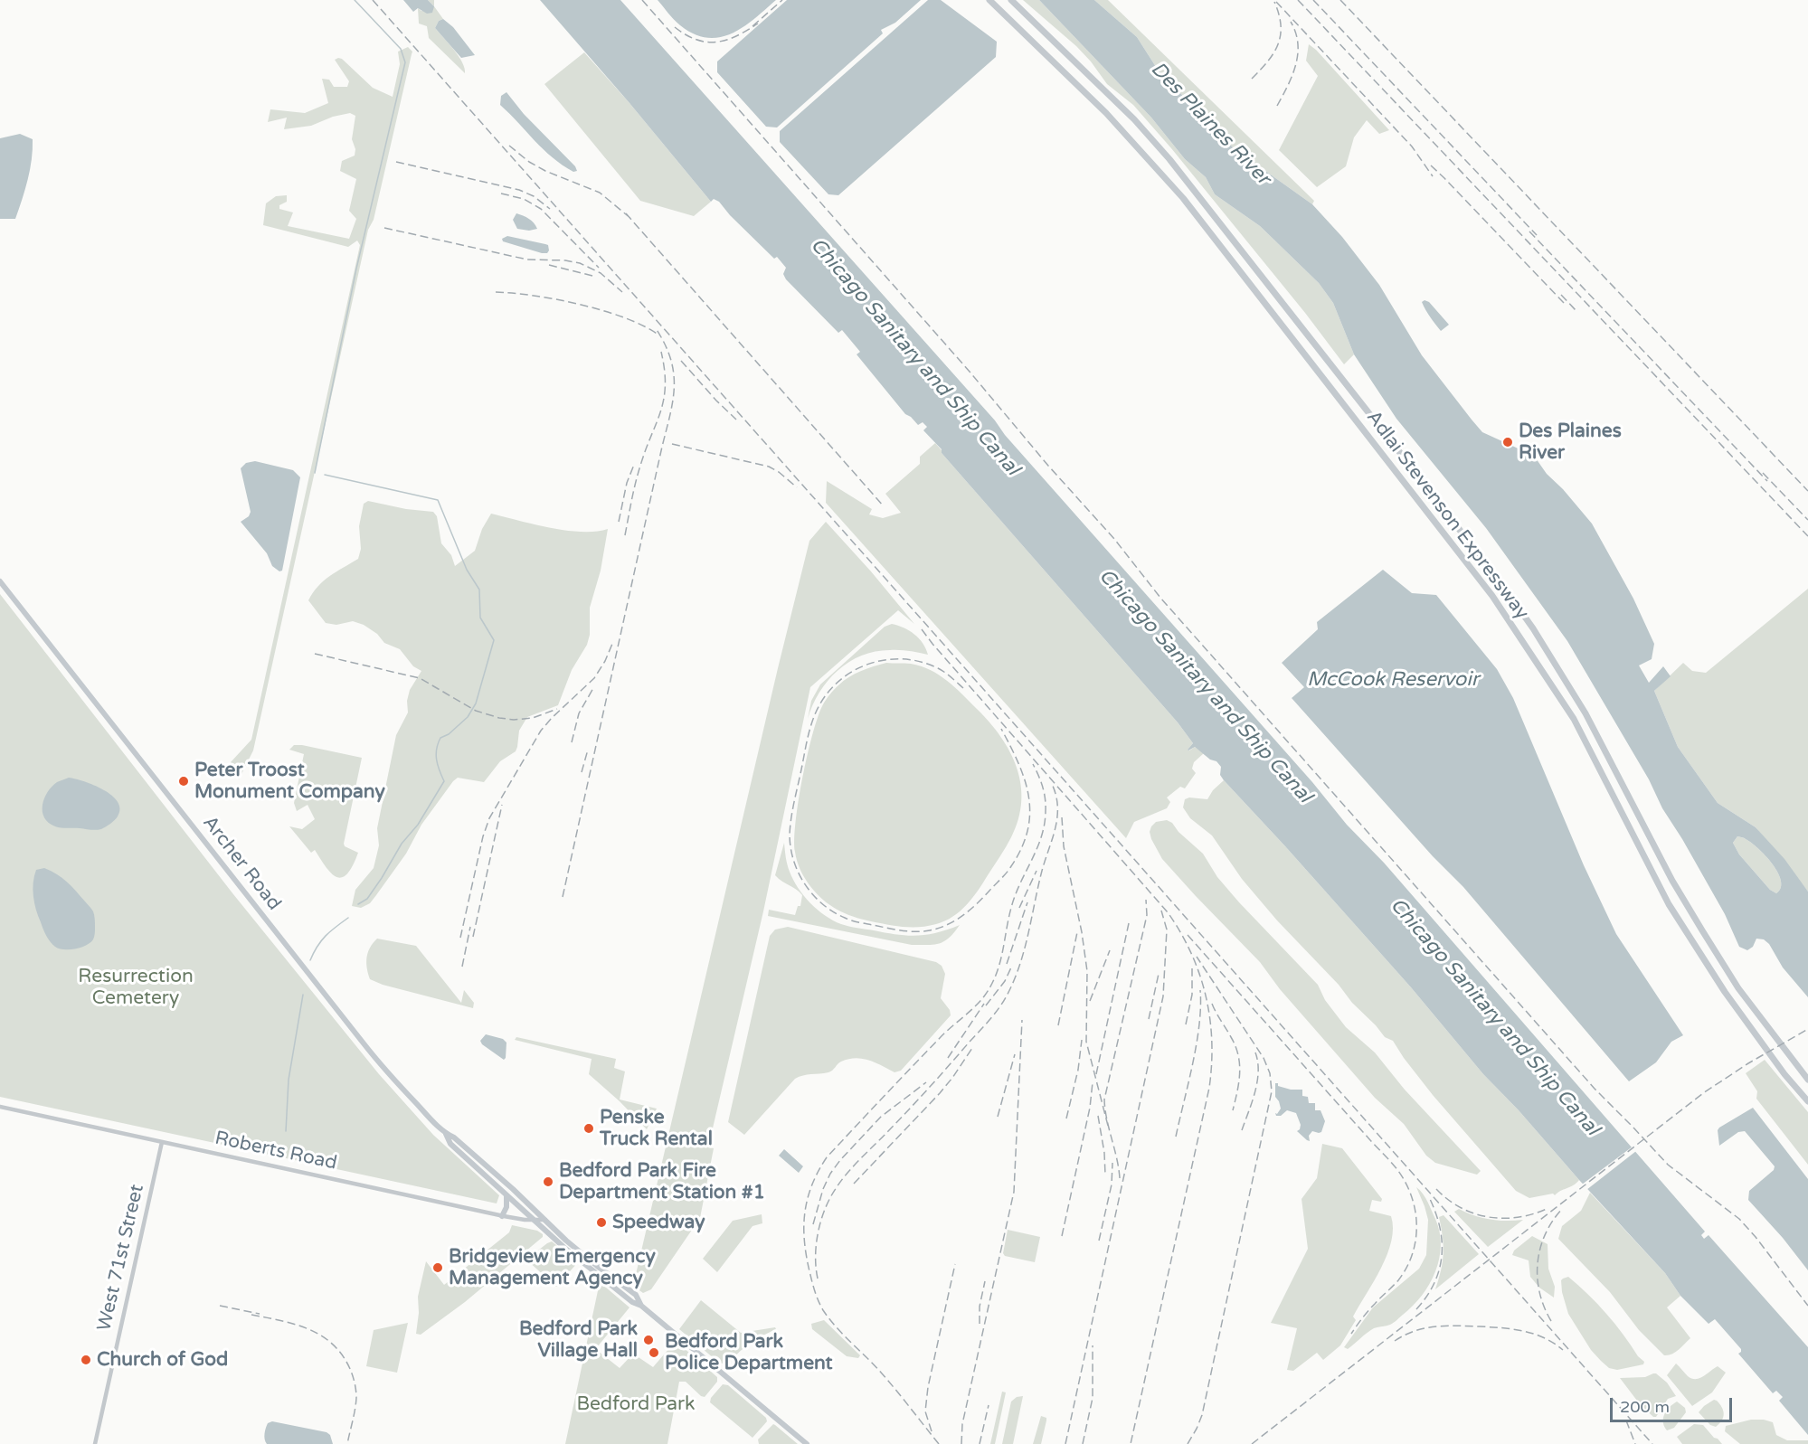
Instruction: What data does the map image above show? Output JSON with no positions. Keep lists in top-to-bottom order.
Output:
{
  "streets": {
    "highway": ["Adlai Stevenson Expressway"],
    "main road": ["Archer Road"],
    "street": ["Roberts Road", "West 71st Street"]
  },
  "crossings": [
    ["Archer Road", "Roberts Road"],
    ["Roberts Road", "West 71st Street"]
  ],
  "water": ["Des Plaines River", "Chicago Sanitary and Ship Canal", "McCook Reservoir"],
  "parks": ["Resurrection Cemetery", "Bedford Park"],
  "places": [
    "Des Plaines River",
    "Peter Troost Monument Company",
    "Penske Truck Rental",
    "Bedford Park Fire Department Station #1",
    "Speedway",
    "Bridgeview Emergency Management Agency",
    "Bedford Park Village Hall",
    "Bedford Park Police Department",
    "Church of God"
  ],
  "scale_bar": "200 m"
}
